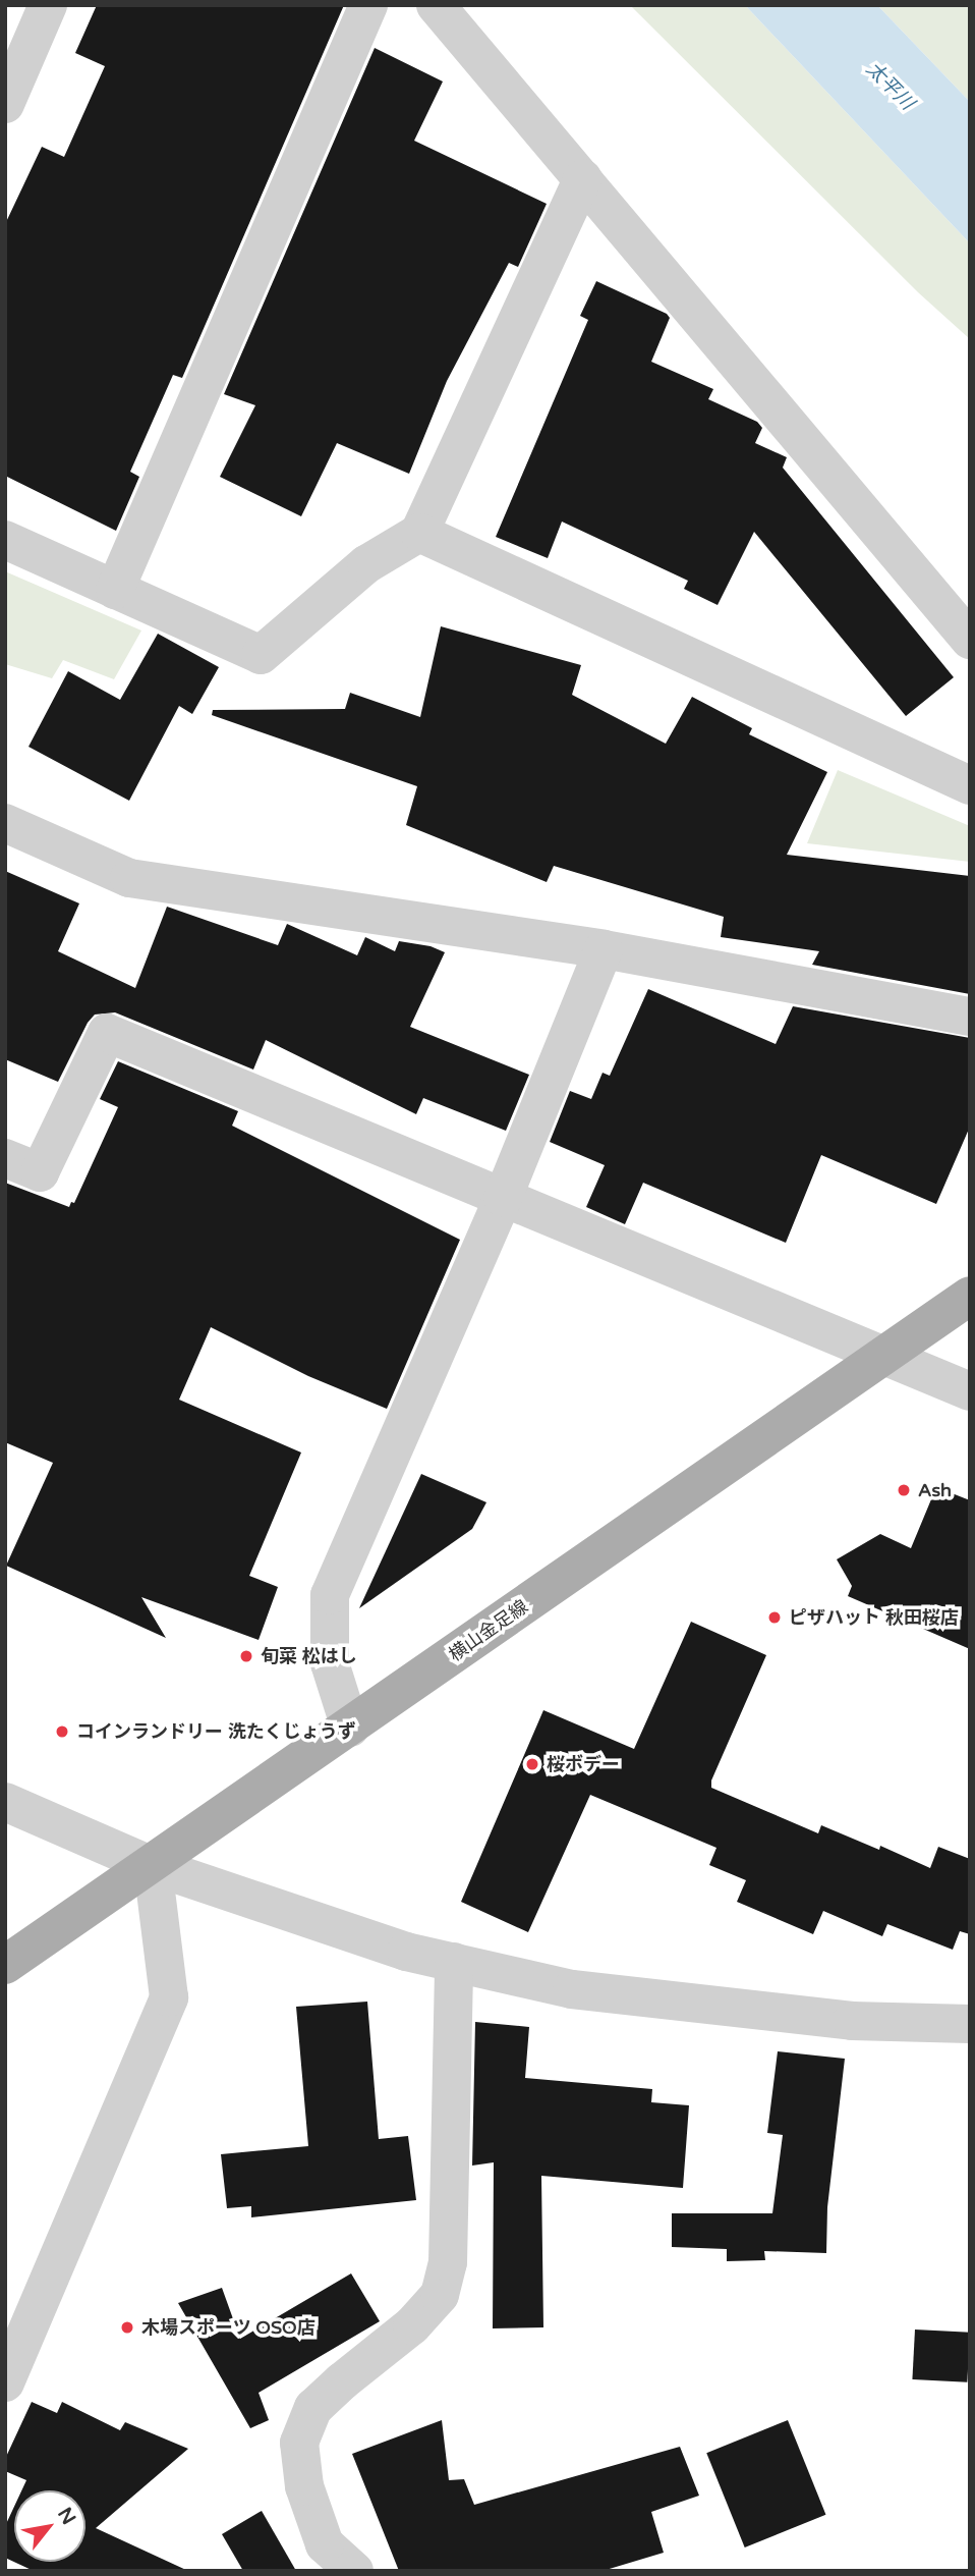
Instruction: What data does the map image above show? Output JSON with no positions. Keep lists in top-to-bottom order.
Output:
{
  "streets": {
    "main road": ["横山金足線"]
  },
  "water": ["太平川"],
  "places": [
    "Ash",
    "ピザハット 秋田桜店",
    "旬菜 松はし",
    "コインランドリー 洗たくじょうず",
    "桜ボデー",
    "木場スポーツ OSO店"
  ],
  "north": "top right"
}
